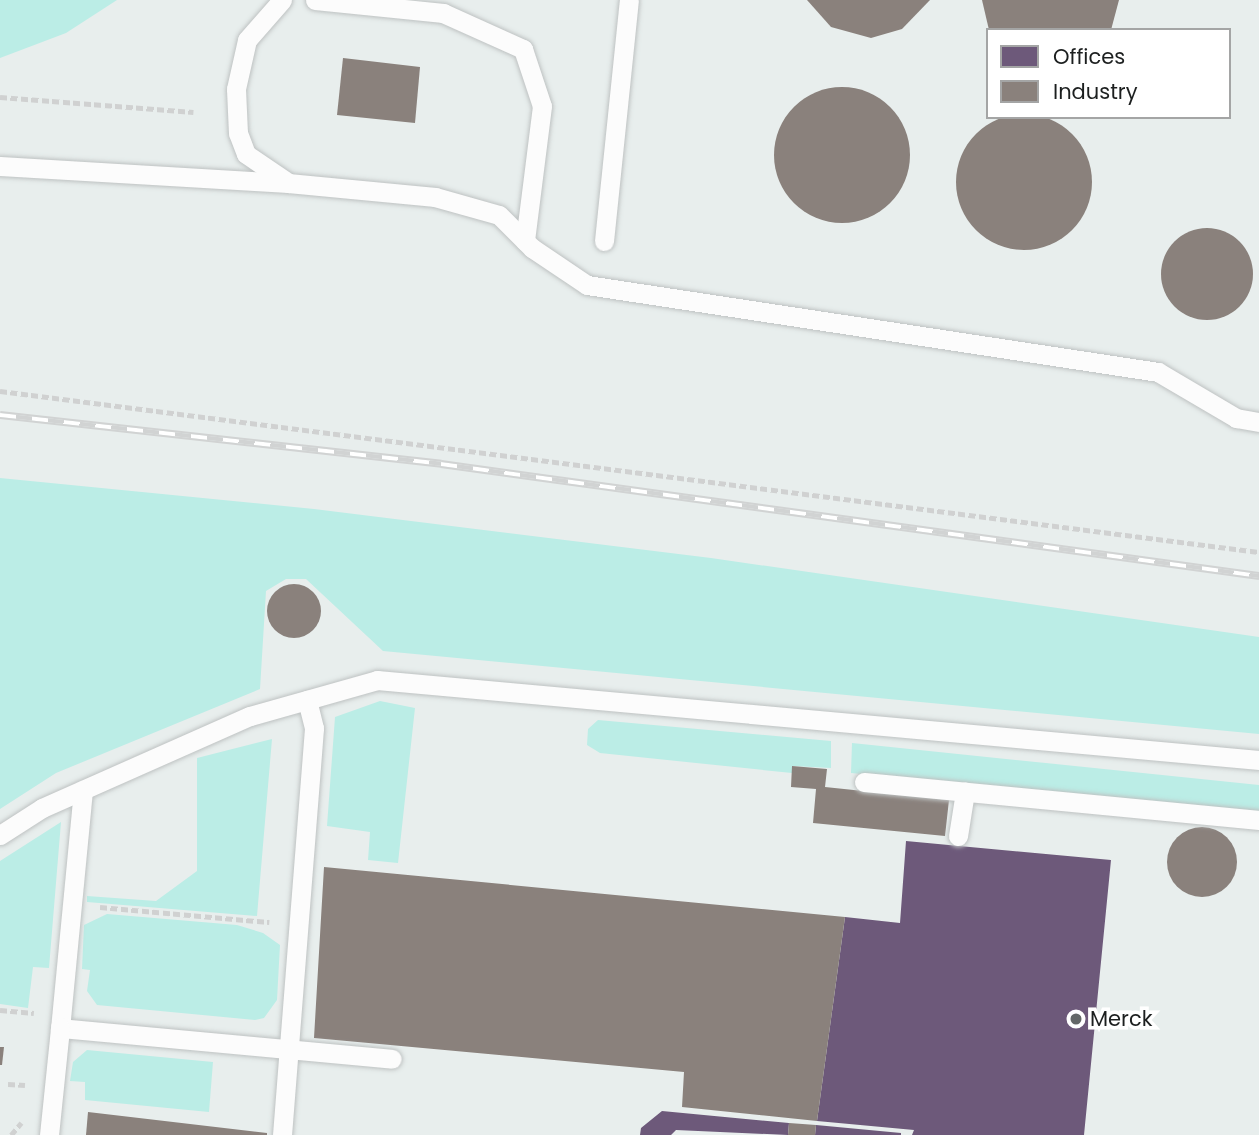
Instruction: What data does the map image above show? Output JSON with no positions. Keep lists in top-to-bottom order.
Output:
{
  "places": ["Merck"],
  "legend": ["Offices", "Industry"]
}
